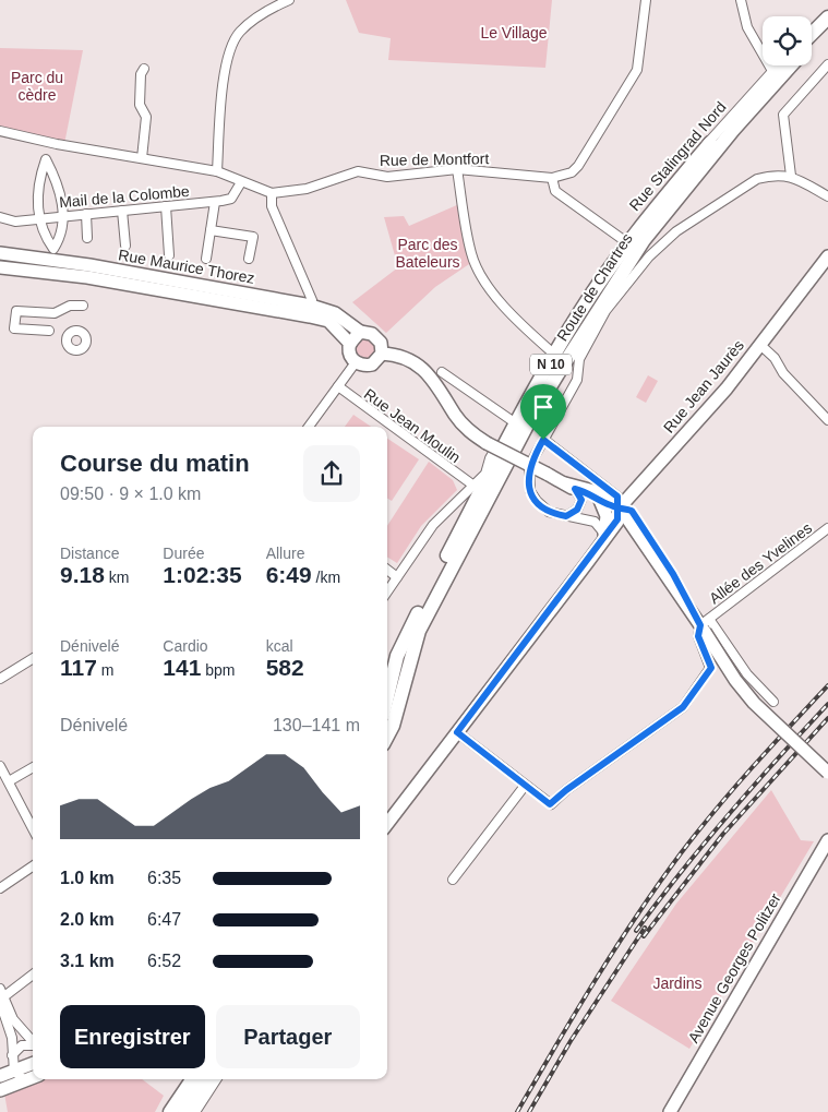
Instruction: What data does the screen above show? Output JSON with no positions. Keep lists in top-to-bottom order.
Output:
{
  "streets": {
    "main road": [
      "Rue Maurice Thorez",
      "Route de Chartres",
      "N 10",
      "Rue Jean Jaurès",
      "Avenue Georges Politzer"
    ],
    "street": [
      "Rue Stalingrad Nord",
      "Rue de Montfort",
      "Mail de la Colombe",
      "Rue Jean Moulin",
      "Allée des Yvelines"
    ]
  },
  "crossings": [
    ["Rue Stalingrad Nord", "Rue Jean Moulin"],
    ["Rue de Montfort", "Mail de la Colombe"]
  ],
  "parks": [
    "Le Village",
    "Parc du cèdre",
    "Parc des Bateleurs",
    "Jardins"
  ],
  "page": {
    "heading": ["Course du matin", "09:50 · 9 × 1.0 km"],
    "stats": [
      ["Distance", "9.18 km"],
      ["Durée", "1:02:35"],
      ["Allure", "6:49 /km"],
      ["Dénivelé", "117 m"],
      ["Cardio", "141 bpm"],
      ["kcal", "582"]
    ],
    "chart": ["Dénivelé", "130–141 m"],
    "list": [
      {
        "name": "1.0 km",
        "note": "6:35"
      },
      {
        "name": "2.0 km",
        "note": "6:47"
      },
      {
        "name": "3.1 km",
        "note": "6:52"
      }
    ],
    "buttons": ["Enregistrer", "Partager"]
  }
}
